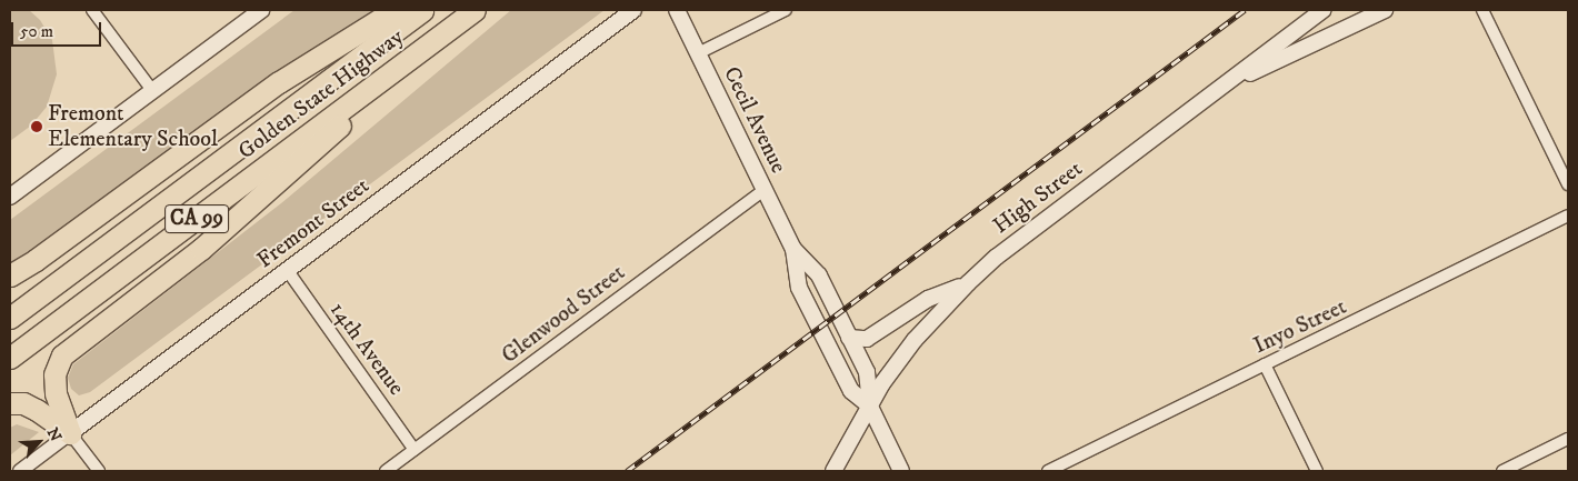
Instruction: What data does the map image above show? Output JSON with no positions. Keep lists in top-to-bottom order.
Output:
{
  "streets": {
    "highway": ["Golden State Highway", "CA 99"],
    "main road": ["Cecil Avenue", "High Street", "Fremont Street"],
    "street": ["Glenwood Street", "Inyo Street", "14th Avenue"]
  },
  "crossings": [
    ["Cecil Avenue", "High Street"],
    ["Cecil Avenue", "Glenwood Street"],
    ["Fremont Street", "14th Avenue"],
    ["Glenwood Street", "14th Avenue"]
  ],
  "places": ["Fremont Elementary School"],
  "scale_bar": "50 m",
  "north": "top right"
}
